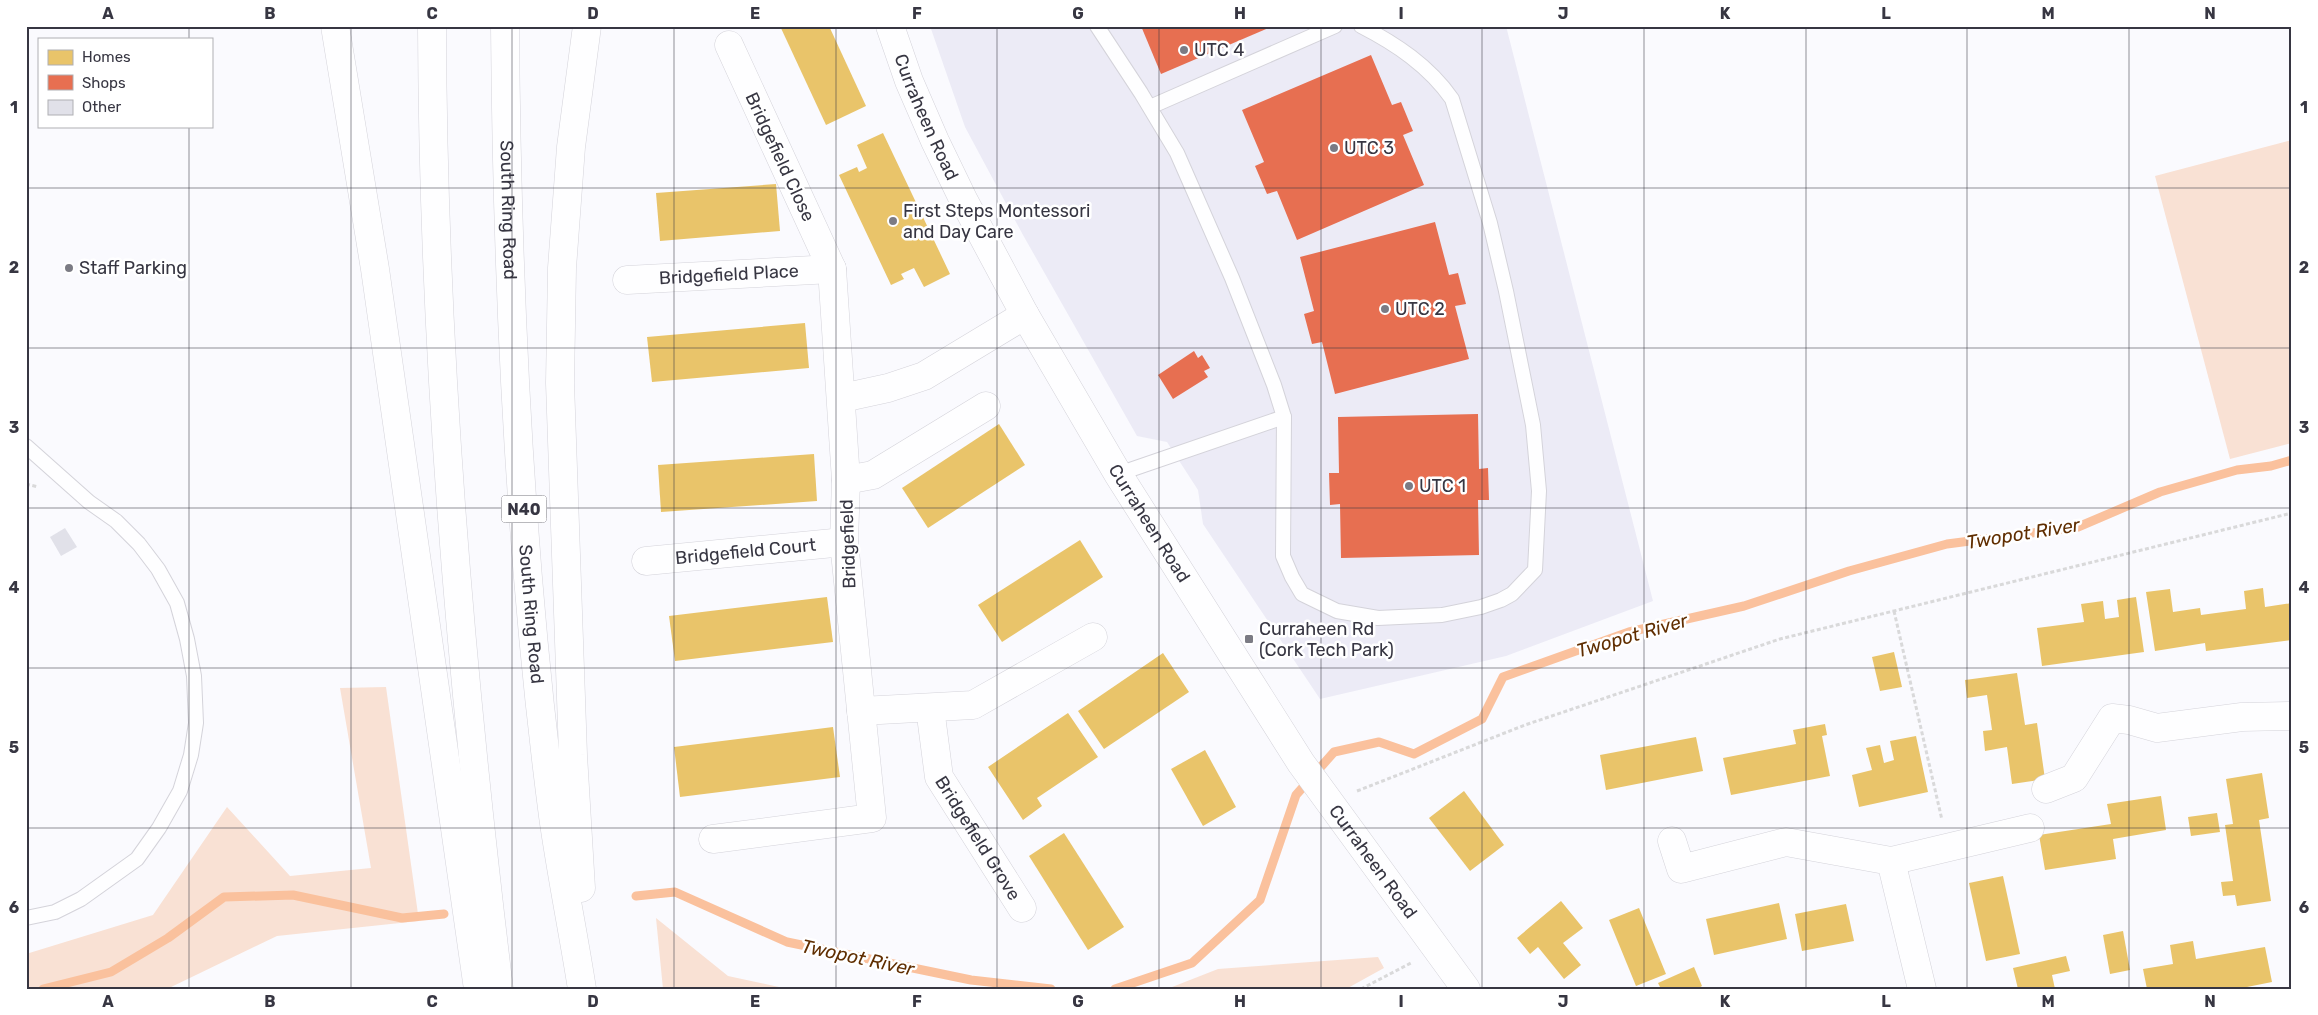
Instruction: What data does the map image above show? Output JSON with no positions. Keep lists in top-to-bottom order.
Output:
{
  "streets": {
    "main road": [
      "Curraheen Road",
      "Bridgefield Close",
      "South Ring Road",
      "Bridgefield Place",
      "N40",
      "Bridgefield",
      "Bridgefield Court",
      "Bridgefield Grove"
    ]
  },
  "crossings": [
    ["Bridgefield Close", "Bridgefield Place"],
    ["Bridgefield Close", "Bridgefield"],
    ["Bridgefield Place", "Bridgefield"],
    ["Bridgefield", "Bridgefield Court"]
  ],
  "water": ["Twopot River"],
  "places": {
    "other": [
      "UTC 4",
      "UTC 3",
      "First Steps Montessori and Day Care",
      "Staff Parking",
      "UTC 2",
      "UTC 1"
    ],
    "transit": ["Curraheen Rd (Cork Tech Park)"]
  },
  "legend": ["Homes", "Shops", "Other"],
  "grid": {
    "columns": [
      "A",
      "B",
      "C",
      "D",
      "E",
      "F",
      "G",
      "H",
      "I",
      "J",
      "K",
      "L",
      "M",
      "N"
    ],
    "rows": [
      "1",
      "2",
      "3",
      "4",
      "5",
      "6"
    ]
  }
}
